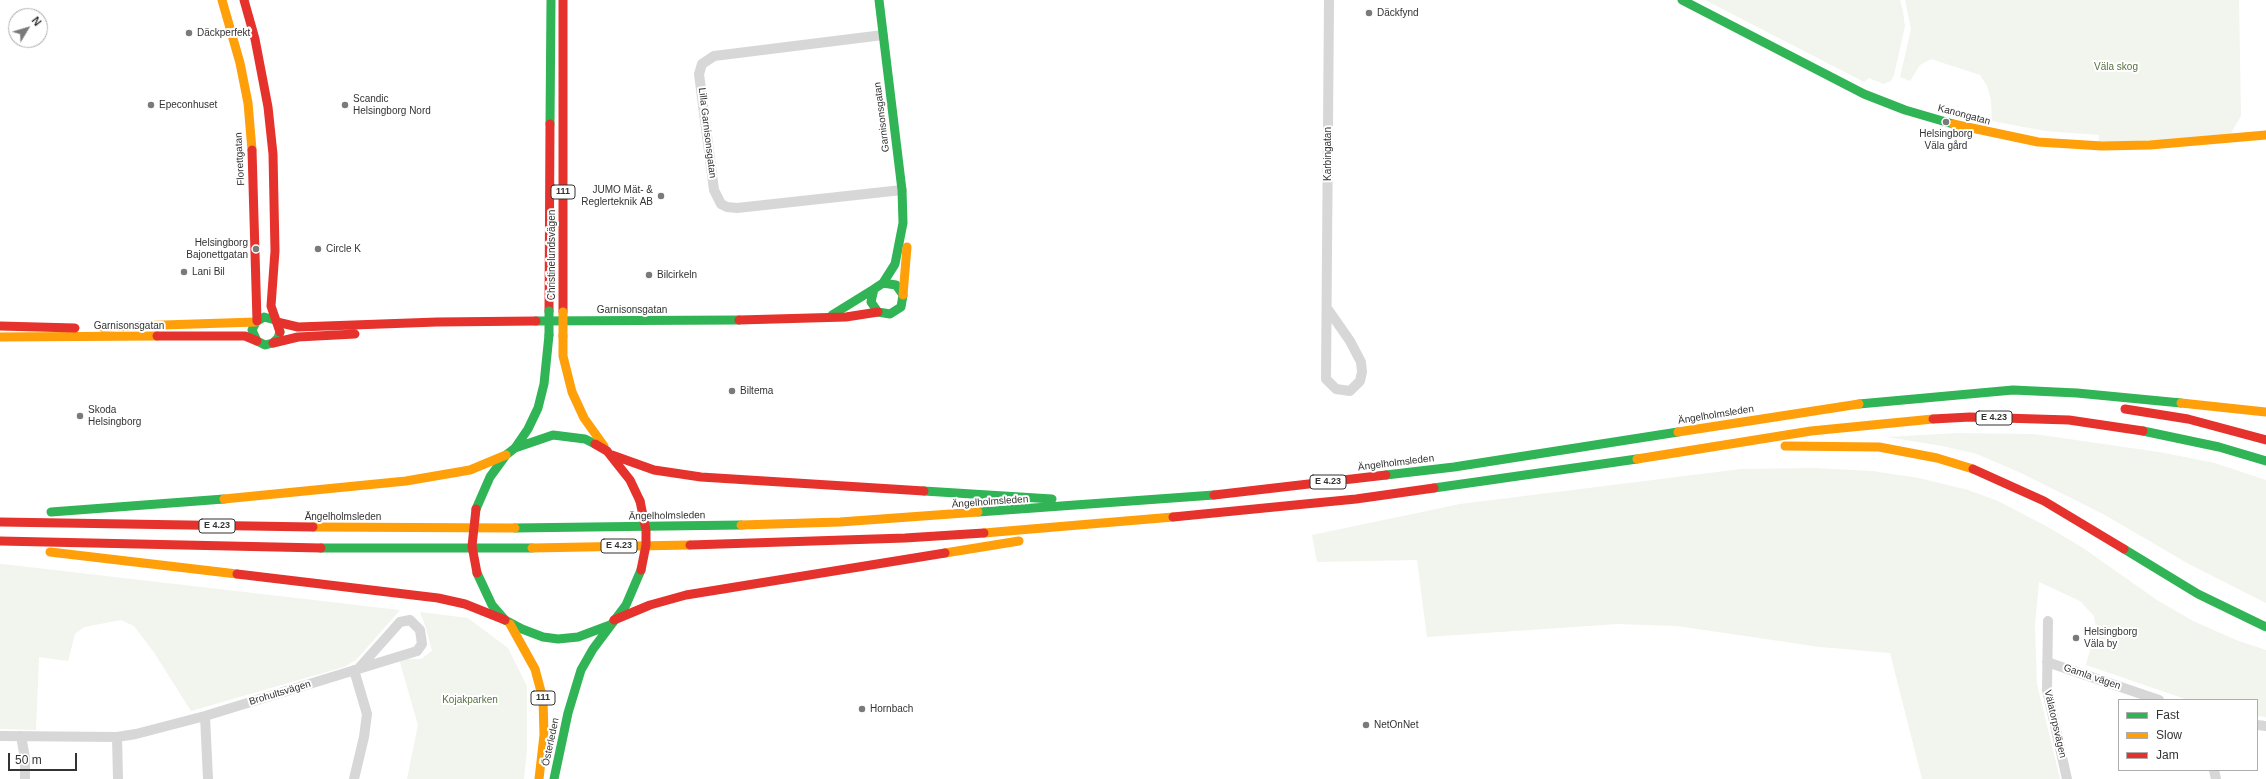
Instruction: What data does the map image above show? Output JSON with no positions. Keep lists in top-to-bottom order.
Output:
{
  "streets": {
    "main road": [
      "Kanongatan",
      "Garnisonsgatan",
      "Florettgatan",
      "111",
      "Christinelundsvägen",
      "Ängelholmsleden",
      "E 4.23",
      "Österleden"
    ],
    "street": [
      "Lilla Garnisonsgatan",
      "Karbingatan",
      "Gamla vägen",
      "Brohultsvägen",
      "Välatorpsvägen"
    ]
  },
  "crossings": [
    ["Garnisonsgatan", "Lilla Garnisonsgatan"],
    ["Garnisonsgatan", "Florettgatan"],
    ["111", "Christinelundsvägen"],
    ["111", "Österleden"],
    ["Ängelholmsleden", "E 4.23"],
    ["Gamla vägen", "Välatorpsvägen"]
  ],
  "parks": ["Väla skog", "Kojakparken"],
  "places": [
    "Däckfynd",
    "Däckperfekt",
    "Epeconhuset",
    "Scandic Helsingborg Nord",
    "Helsingborg Väla gård",
    "JUMO Mät- & Reglerteknik AB",
    "Helsingborg Bajonettgatan",
    "Circle K",
    "Lani Bil",
    "Bilcirkeln",
    "Biltema",
    "Skoda Helsingborg",
    "Helsingborg Väla by",
    "Hornbach",
    "NetOnNet"
  ],
  "legend": ["Fast", "Slow", "Jam"],
  "scale_bar": "50 m",
  "north": "top right"
}
